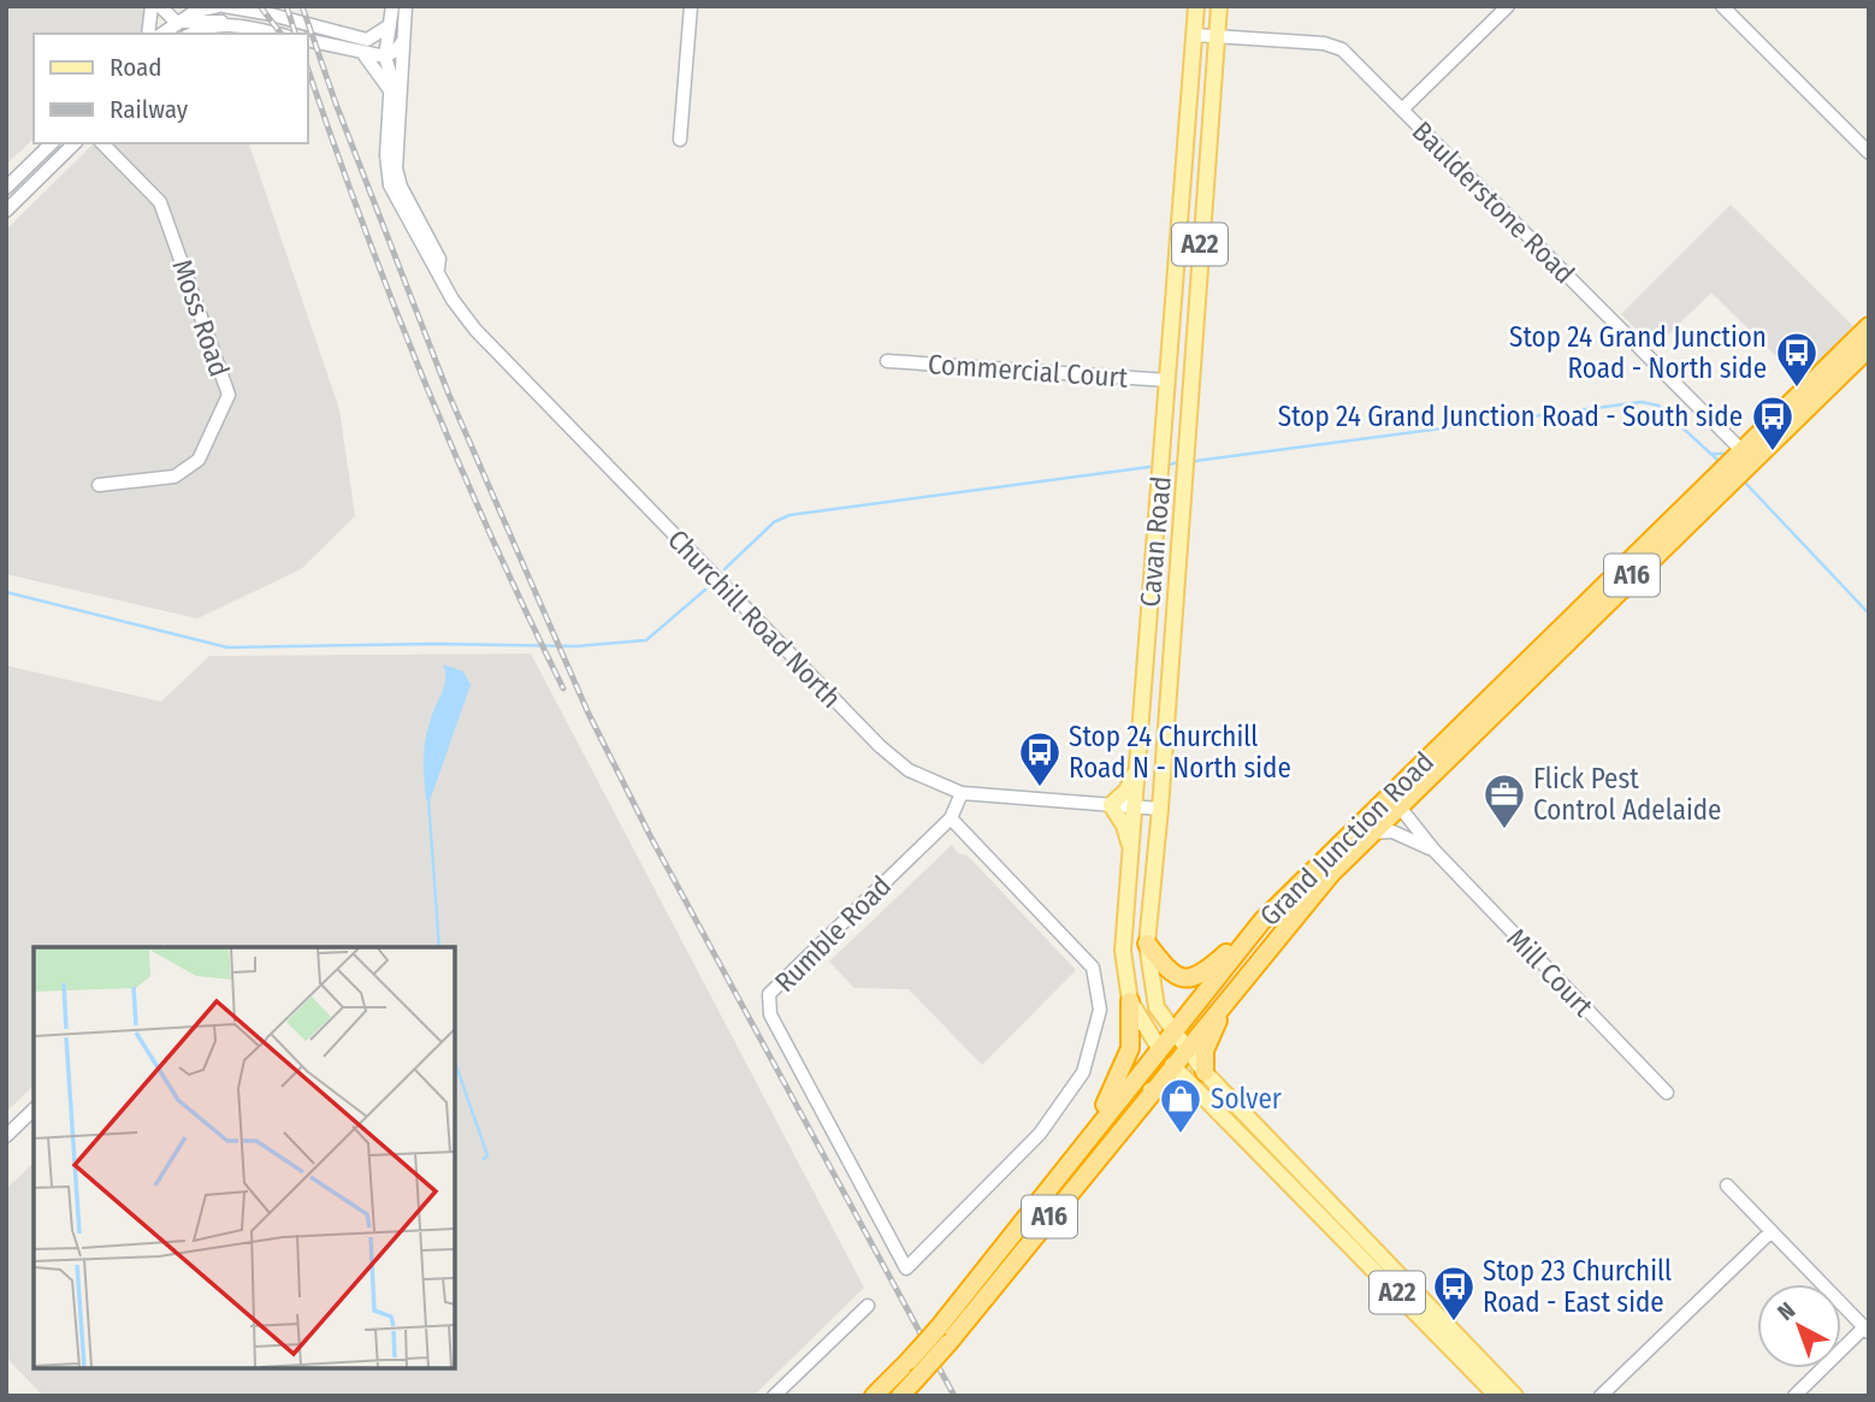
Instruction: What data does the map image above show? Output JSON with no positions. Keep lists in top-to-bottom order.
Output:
{
  "streets": {
    "highway": [
      "A22",
      "Cavan Road",
      "A16",
      "Grand Junction Road"
    ],
    "street": [
      "Baulderstone Road",
      "Moss Road",
      "Commercial Court",
      "Churchill Road North",
      "Rumble Road",
      "Mill Court"
    ]
  },
  "crossings": [
    ["Baulderstone Road", "Cavan Road"],
    ["Baulderstone Road", "Grand Junction Road"],
    ["A22", "Cavan Road"],
    ["A22", "Grand Junction Road"],
    ["Commercial Court", "Cavan Road"],
    ["Cavan Road", "Churchill Road North"],
    ["Cavan Road", "Grand Junction Road"],
    ["Churchill Road North", "Rumble Road"],
    ["Grand Junction Road", "Mill Court"]
  ],
  "places": {
    "bus stop": [
      "Stop 24 Grand Junction Road - North side",
      "Stop 24 Grand Junction Road - South side",
      "Stop 24 Churchill Road N - North side",
      "Stop 23 Churchill Road - East side"
    ],
    "office": ["Flick Pest Control Adelaide"],
    "shop": ["Solver"]
  },
  "legend": ["Road", "Railway"],
  "north": "top left"
}
